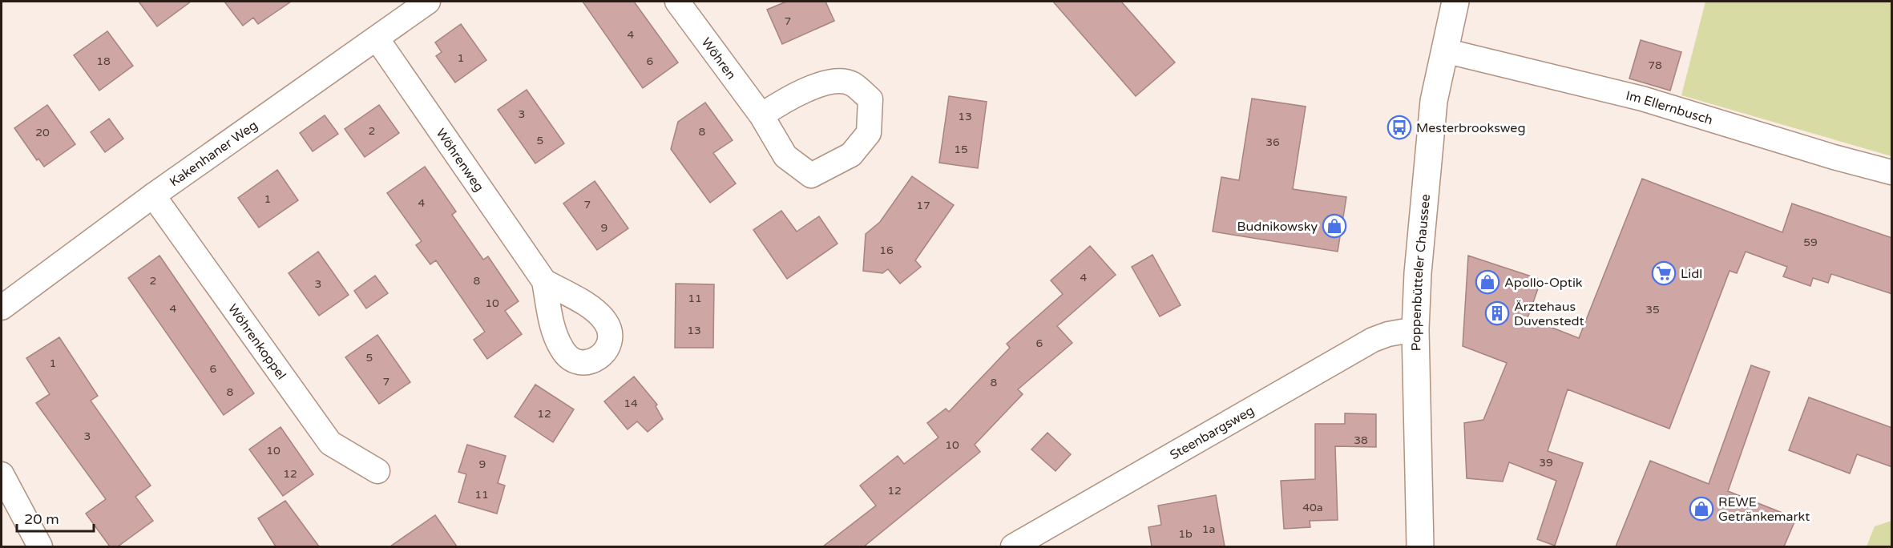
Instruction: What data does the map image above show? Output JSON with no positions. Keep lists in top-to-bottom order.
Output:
{
  "streets": {
    "main road": ["Poppenbütteler Chaussee"],
    "street": [
      "Wöhren",
      "Im Ellernbusch",
      "Kakenhaner Weg",
      "Wöhrenweg",
      "Wöhrenkoppel",
      "Steenbargsweg"
    ]
  },
  "crossings": [
    ["Im Ellernbusch", "Poppenbütteler Chaussee"],
    ["Kakenhaner Weg", "Wöhrenweg"],
    ["Kakenhaner Weg", "Wöhrenkoppel"],
    ["Poppenbütteler Chaussee", "Steenbargsweg"]
  ],
  "places": {
    "bus stop": ["Mesterbrooksweg"],
    "shop": ["Budnikowsky", "Apollo-Optik", "REWE Getränkemarkt"],
    "supermarket": ["Lidl"],
    "building": ["Ärztehaus Duvenstedt"]
  },
  "house_numbers": [
    "7",
    "4",
    "1",
    "18",
    "6",
    "78",
    "3",
    "13",
    "2",
    "8",
    "20",
    "5",
    "36",
    "15",
    "1",
    "4",
    "7",
    "17",
    "9",
    "59",
    "16",
    "4",
    "2",
    "8",
    "3",
    "11",
    "10",
    "4",
    "35",
    "13",
    "6",
    "5",
    "1",
    "6",
    "7",
    "8",
    "8",
    "14",
    "12",
    "3",
    "38",
    "10",
    "10",
    "39",
    "9",
    "12",
    "12",
    "11",
    "40a",
    "1a",
    "1b"
  ],
  "scale_bar": "20 m"
}
